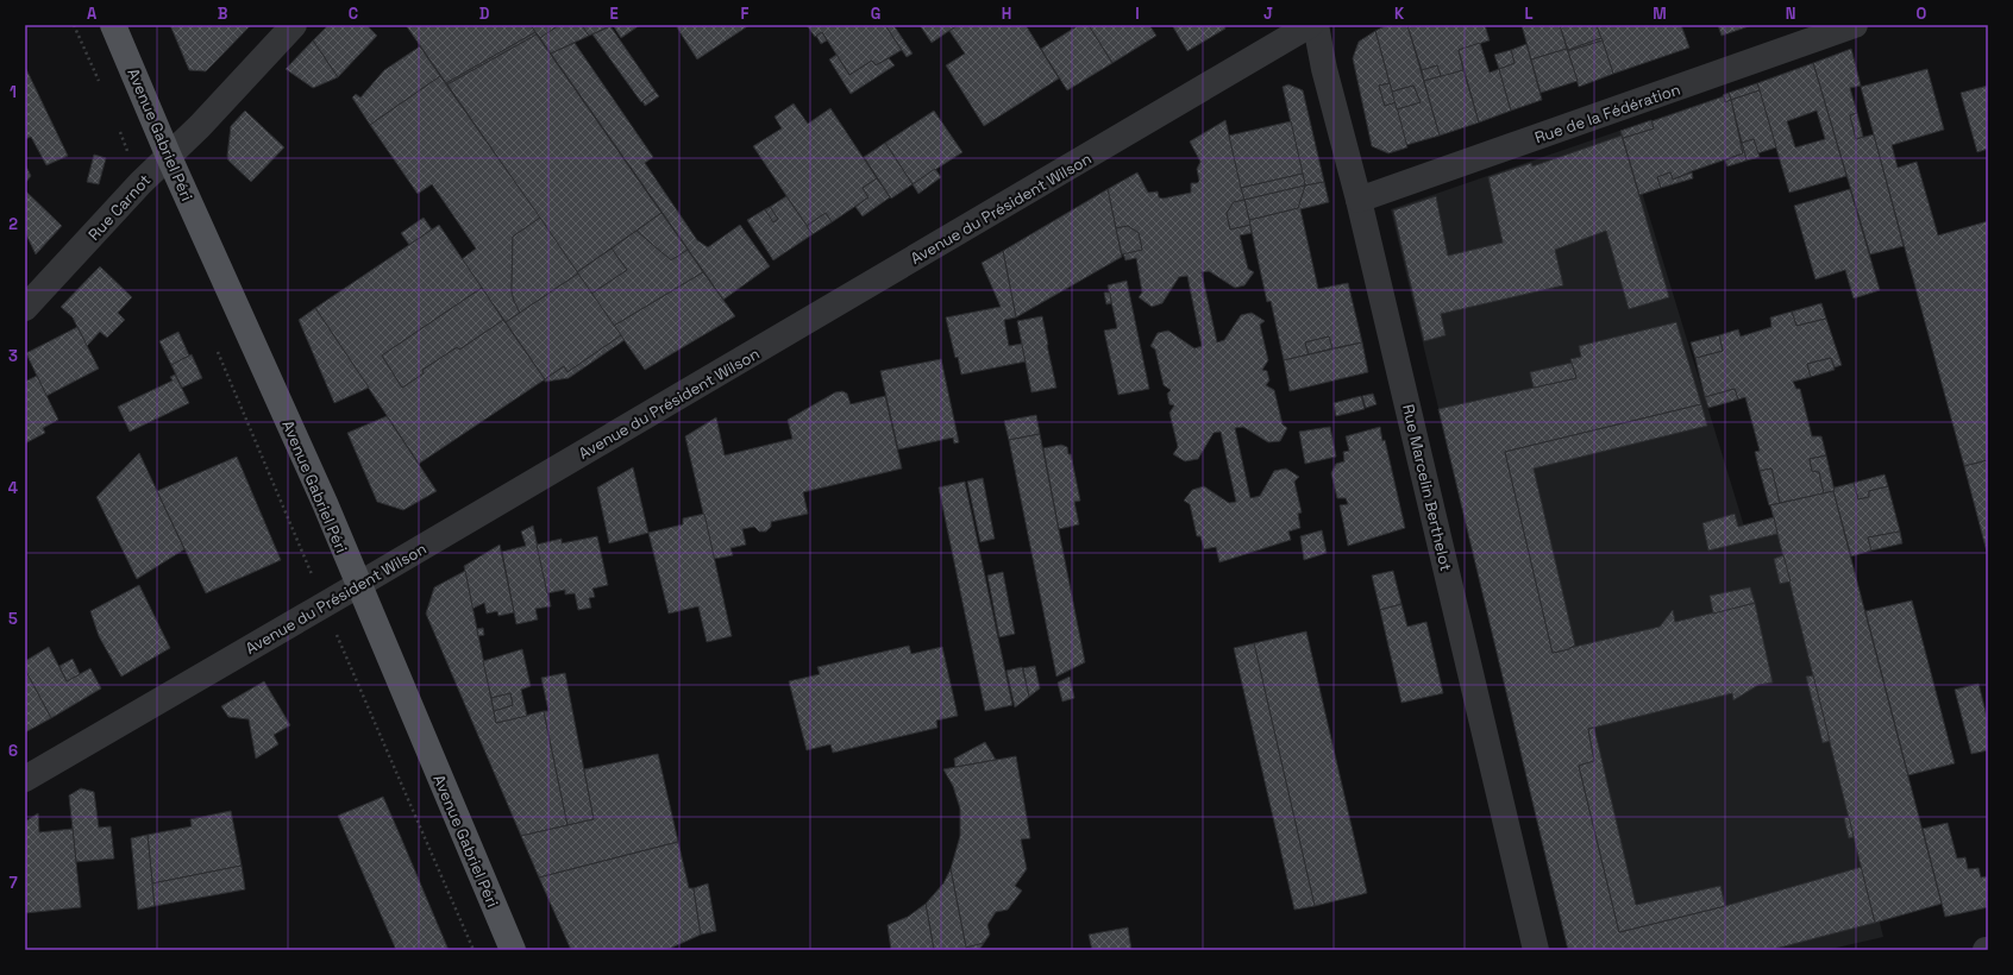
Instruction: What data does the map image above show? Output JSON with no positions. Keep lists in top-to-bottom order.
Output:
{
  "streets": {
    "main road": ["Avenue Gabriel Péri"],
    "street": [
      "Rue de la Fédération",
      "Rue Carnot",
      "Avenue du Président Wilson",
      "Rue Marcelin Berthelot"
    ]
  },
  "crossings": [
    ["Rue de la Fédération", "Rue Marcelin Berthelot"],
    ["Avenue Gabriel Péri", "Rue Carnot"],
    ["Avenue Gabriel Péri", "Avenue du Président Wilson"]
  ],
  "grid": {
    "columns": [
      "A",
      "B",
      "C",
      "D",
      "E",
      "F",
      "G",
      "H",
      "I",
      "J",
      "K",
      "L",
      "M",
      "N",
      "O"
    ],
    "rows": [
      "1",
      "2",
      "3",
      "4",
      "5",
      "6",
      "7"
    ]
  }
}
